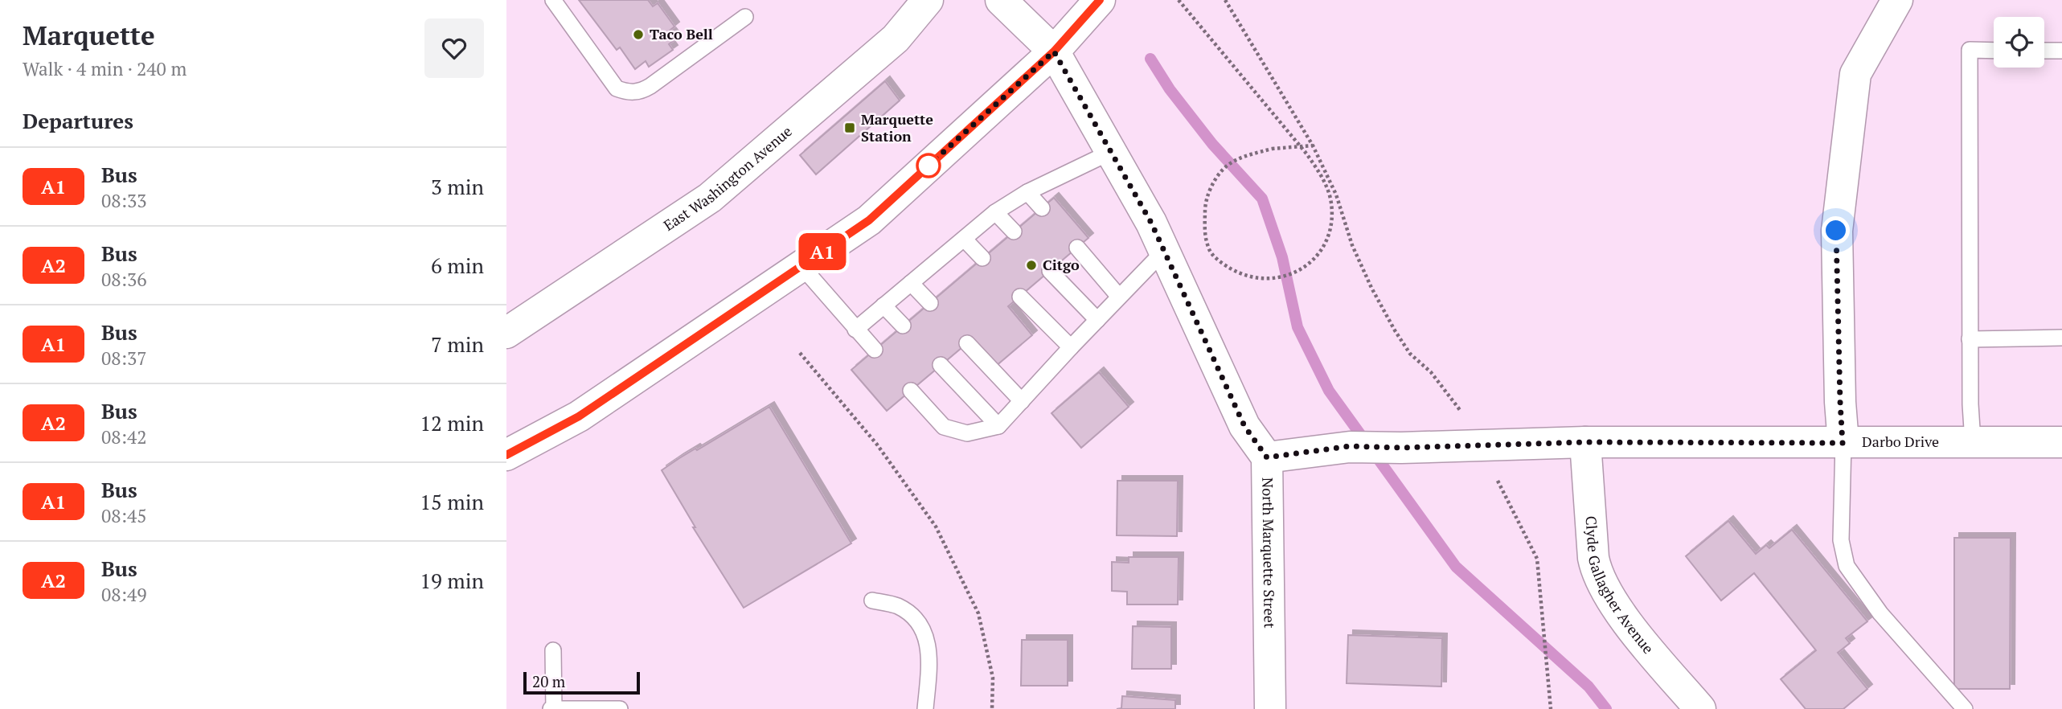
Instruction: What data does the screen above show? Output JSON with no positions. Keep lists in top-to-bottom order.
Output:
{
  "streets": {
    "street": [
      "East Washington Avenue",
      "Darbo Drive",
      "North Marquette Street",
      "Clyde Gallagher Avenue"
    ]
  },
  "crossings": [
    ["Darbo Drive", "North Marquette Street"],
    ["Darbo Drive", "Clyde Gallagher Avenue"]
  ],
  "places": {
    "other": ["Taco Bell", "Citgo"],
    "transit": ["Marquette Station"]
  },
  "lines": ["bus line A1"],
  "scale_bar": "20 m",
  "page": {
    "heading": [
      ["Marquette", "Walk · 4 min · 240 m"],
      "Departures"
    ],
    "on_map": "A1",
    "list": [
      {
        "mark": "A1",
        "name": "Bus",
        "note": "08:33",
        "value": "3 min"
      },
      {
        "mark": "A2",
        "name": "Bus",
        "note": "08:36",
        "value": "6 min"
      },
      {
        "mark": "A1",
        "name": "Bus",
        "note": "08:37",
        "value": "7 min"
      },
      {
        "mark": "A2",
        "name": "Bus",
        "note": "08:42",
        "value": "12 min"
      },
      {
        "mark": "A1",
        "name": "Bus",
        "note": "08:45",
        "value": "15 min"
      },
      {
        "mark": "A2",
        "name": "Bus",
        "note": "08:49",
        "value": "19 min"
      }
    ],
    "scale": "20 m"
  }
}
